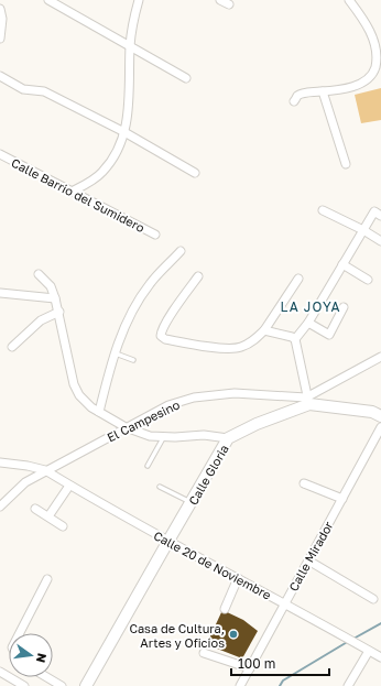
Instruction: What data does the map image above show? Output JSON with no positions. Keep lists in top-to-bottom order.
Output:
{
  "streets": {
    "main road": ["Calle Gloria"],
    "street": [
      "Calle Barrio del Sumidero",
      "El Campesino",
      "Calle Mirador",
      "Calle 20 de Noviembre"
    ]
  },
  "crossings": [
    ["El Campesino", "Calle Gloria"],
    ["El Campesino", "Calle 20 de Noviembre"],
    ["Calle Gloria", "Calle 20 de Noviembre"],
    ["Calle Mirador", "Calle 20 de Noviembre"]
  ],
  "districts": ["LA JOYA"],
  "places": ["Casa de Cultura, Artes y Oficios"],
  "scale_bar": "100 m",
  "north": "right"
}
